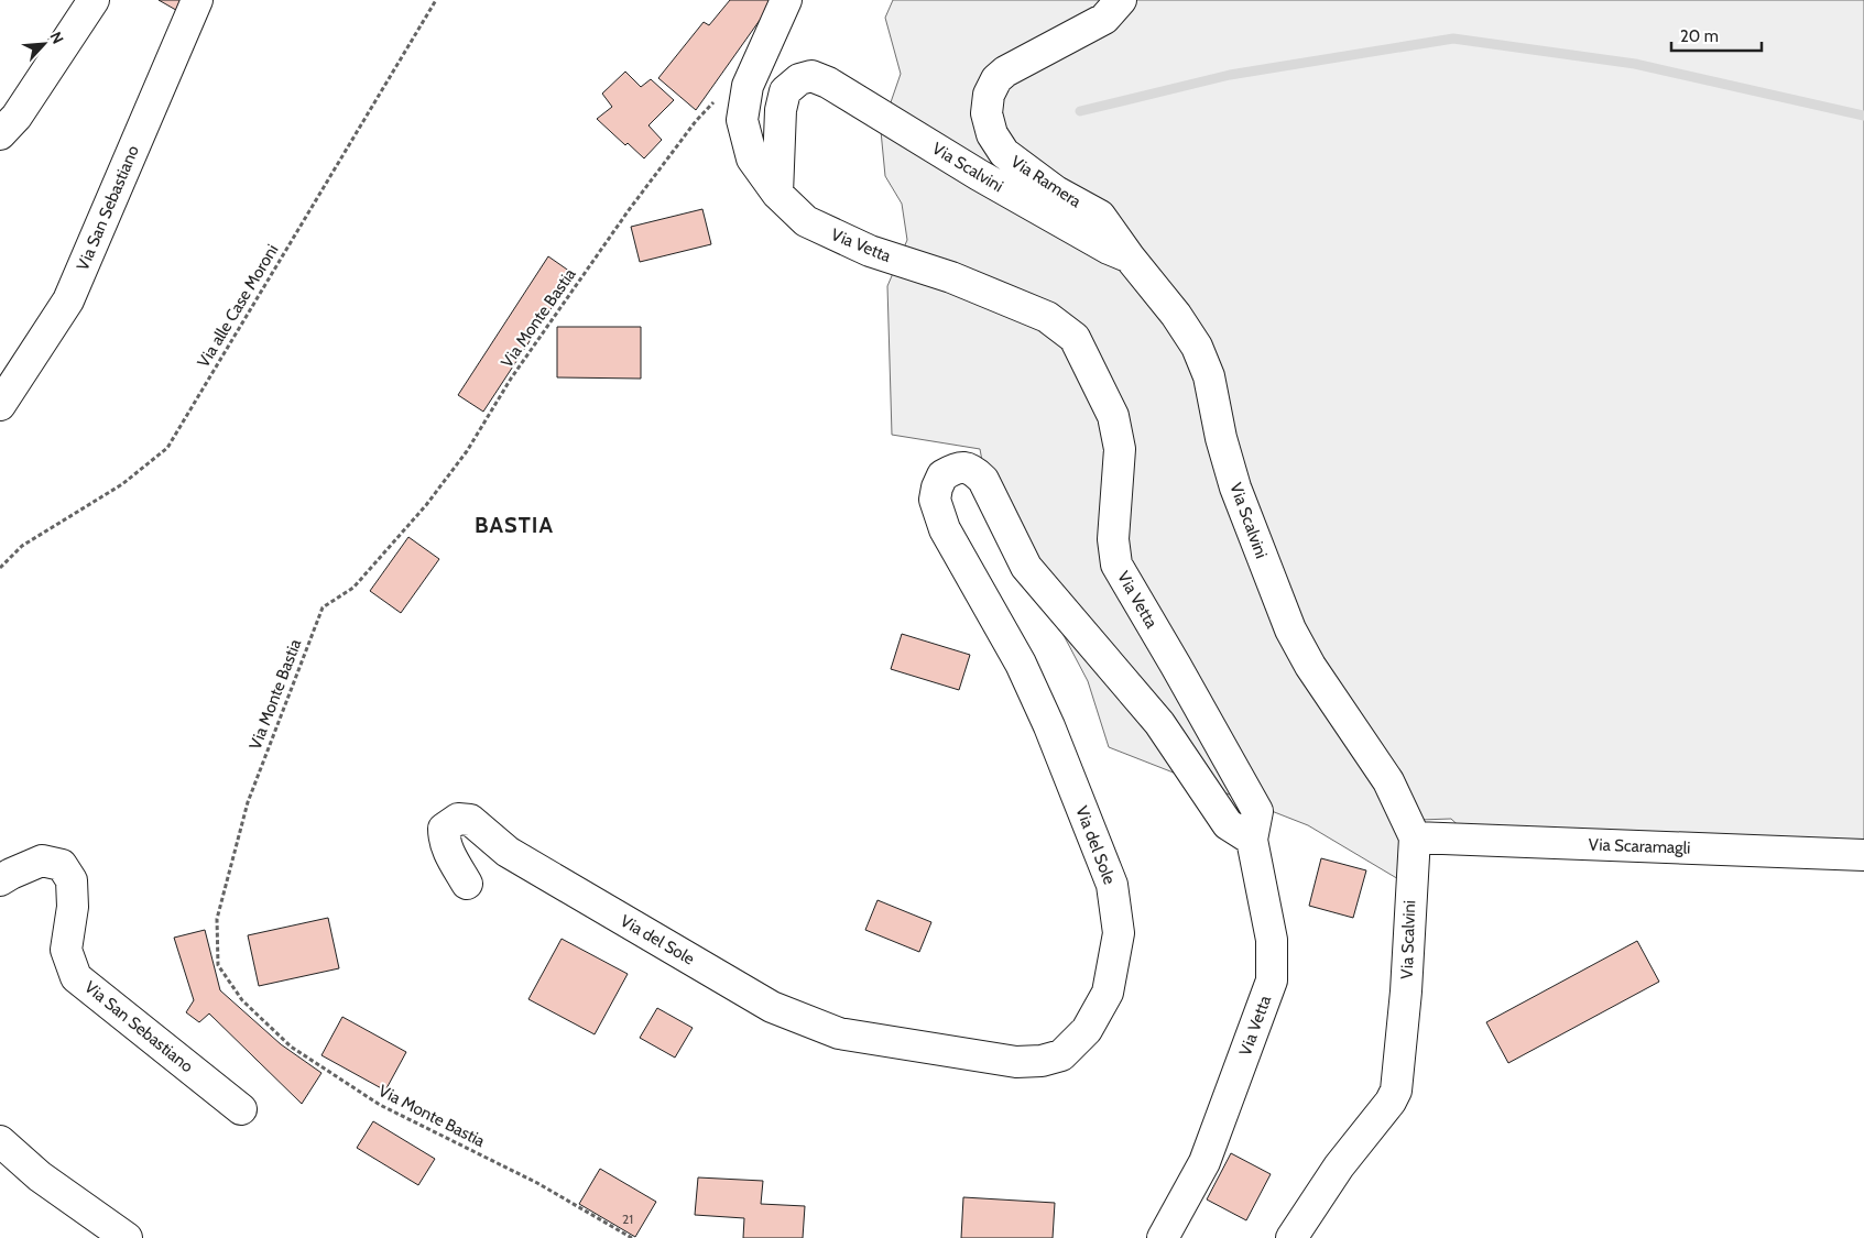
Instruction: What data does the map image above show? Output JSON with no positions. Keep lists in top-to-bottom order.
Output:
{
  "streets": {
    "street": [
      "Via Scalvini",
      "Via Ramera",
      "Via San Sebastiano",
      "Via Vetta",
      "Via del Sole",
      "Via Scaramagli"
    ],
    "path": ["Via alle Case Moroni", "Via Monte Bastia"]
  },
  "crossings": [
    ["Via Scalvini", "Via Ramera"],
    ["Via Scalvini", "Via Vetta"],
    ["Via Scalvini", "Via Scaramagli"],
    ["Via Vetta", "Via Monte Bastia"],
    ["Via Vetta", "Via del Sole"]
  ],
  "districts": ["BASTIA"],
  "house_numbers": ["21"],
  "scale_bar": "20 m",
  "north": "top right"
}
